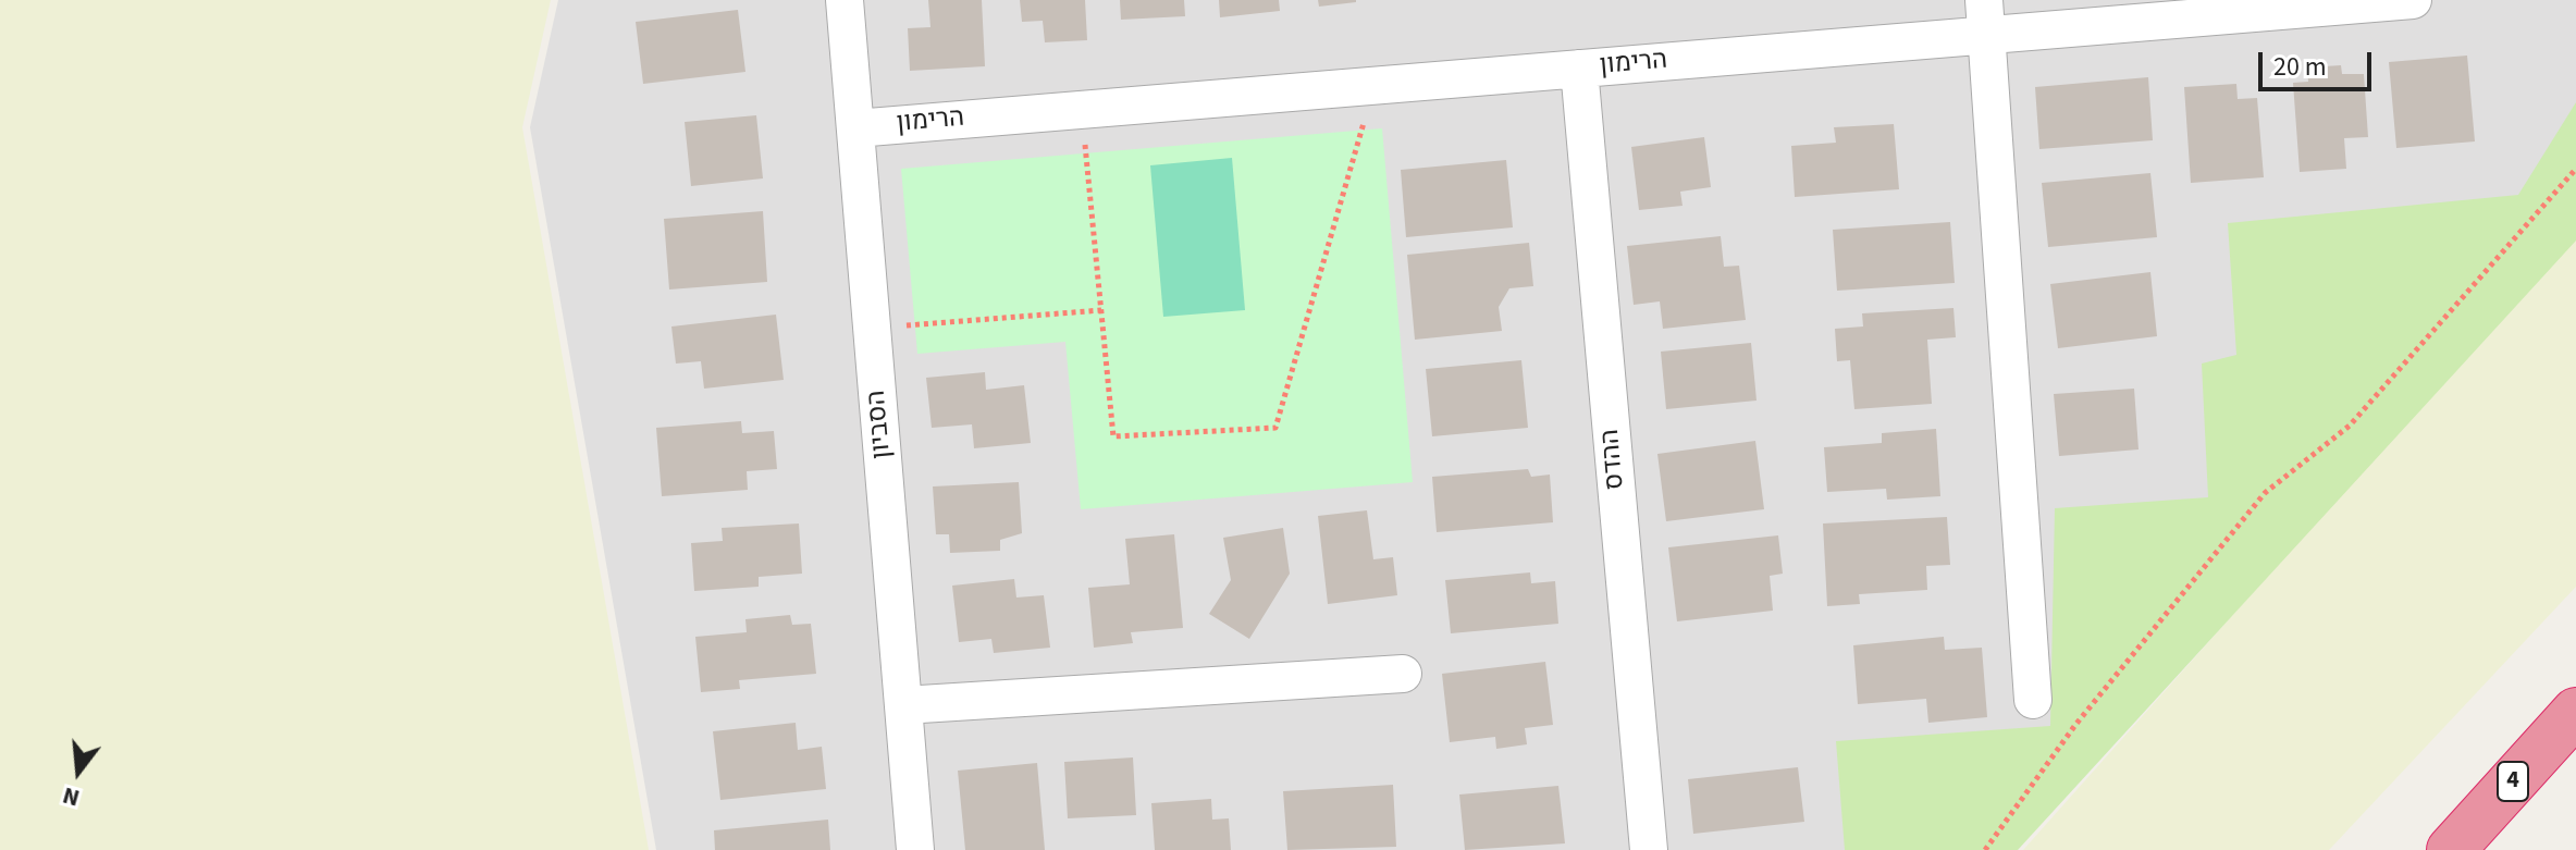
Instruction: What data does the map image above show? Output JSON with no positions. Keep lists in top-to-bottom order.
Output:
{
  "streets": {
    "highway": ["4"],
    "street": ["הרימון", "הסביון", "ההדס"]
  },
  "crossings": [
    ["הרימון", "הסביון"],
    ["הרימון", "ההדס"]
  ],
  "scale_bar": "20 m",
  "north": "bottom"
}
